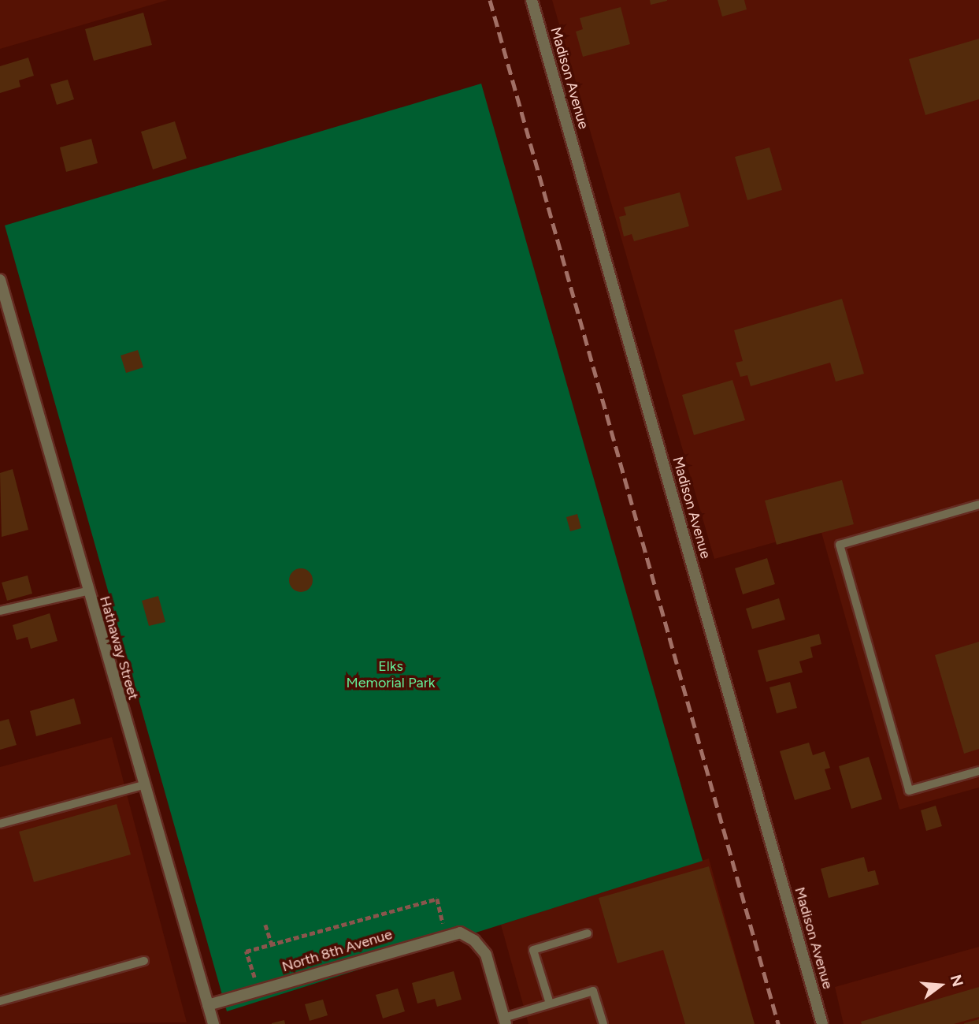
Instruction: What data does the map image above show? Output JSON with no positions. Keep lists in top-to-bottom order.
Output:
{
  "streets": {
    "street": ["Madison Avenue", "Hathaway Street", "North 8th Avenue"]
  },
  "crossings": [
    ["Hathaway Street", "North 8th Avenue"]
  ],
  "parks": ["Elks Memorial Park"],
  "north": "right"
}
